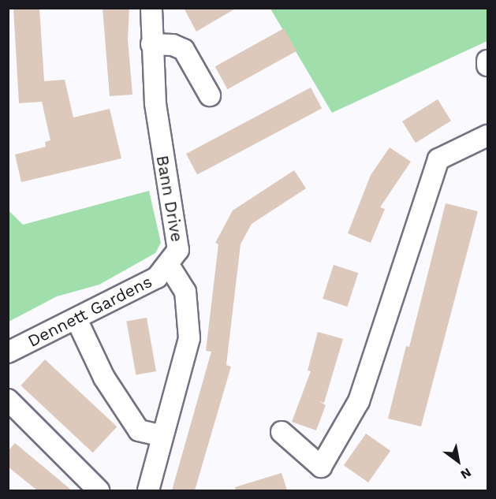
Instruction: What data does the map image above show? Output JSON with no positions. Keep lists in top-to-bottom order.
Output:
{
  "streets": {
    "street": ["Bann Drive", "Dennett Gardens"]
  },
  "crossings": [
    ["Bann Drive", "Dennett Gardens"]
  ],
  "north": "bottom right"
}
